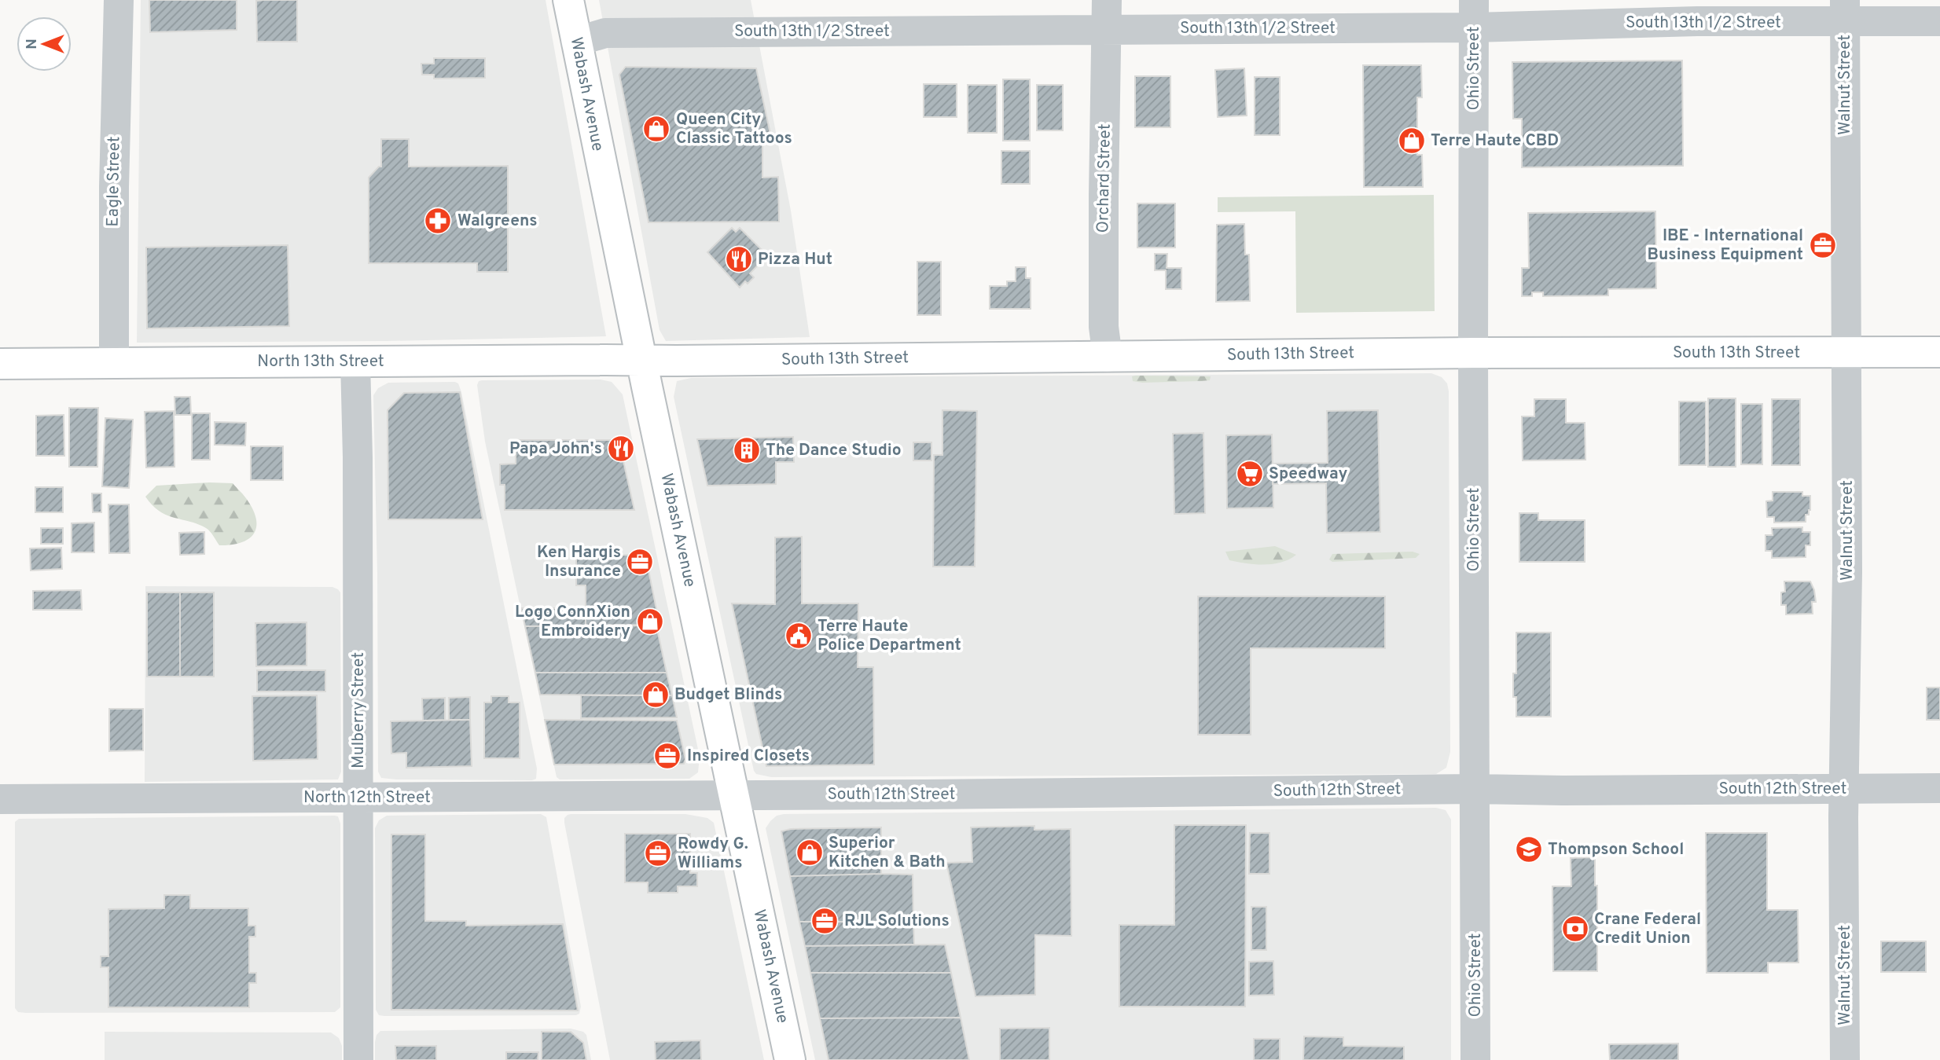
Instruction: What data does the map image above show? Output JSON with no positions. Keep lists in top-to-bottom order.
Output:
{
  "streets": {
    "main road": ["Wabash Avenue", "South 13th Street", "North 13th Street"],
    "street": [
      "South 13th 1/2 Street",
      "Ohio Street",
      "Walnut Street",
      "Orchard Street",
      "Eagle Street",
      "Mulberry Street",
      "South 12th Street",
      "North 12th Street"
    ]
  },
  "crossings": [
    ["South 13th 1/2 Street", "Ohio Street"],
    ["South 13th 1/2 Street", "Walnut Street"],
    ["South 13th 1/2 Street", "Wabash Avenue"],
    ["South 13th 1/2 Street", "Orchard Street"],
    ["Ohio Street", "South 13th Street"],
    ["Ohio Street", "South 12th Street"],
    ["Walnut Street", "South 13th Street"],
    ["Walnut Street", "South 12th Street"],
    ["Wabash Avenue", "South 13th Street"],
    ["Wabash Avenue", "North 13th Street"],
    ["Wabash Avenue", "South 12th Street"],
    ["Wabash Avenue", "North 12th Street"],
    ["Orchard Street", "South 13th Street"],
    ["Eagle Street", "North 13th Street"],
    ["South 13th Street", "North 13th Street"],
    ["North 13th Street", "Mulberry Street"],
    ["Mulberry Street", "North 12th Street"],
    ["South 12th Street", "North 12th Street"]
  ],
  "places": {
    "shop": [
      "Queen City Classic Tattoos",
      "Terre Haute CBD",
      "Logo ConnXion Embroidery",
      "Budget Blinds",
      "Superior Kitchen & Bath"
    ],
    "pharmacy": ["Walgreens"],
    "office": [
      "IBE - International Business Equipment",
      "Ken Hargis Insurance",
      "Inspired Closets",
      "Rowdy G. Williams",
      "RJL Solutions"
    ],
    "restaurant": ["Pizza Hut", "Papa John's"],
    "building": ["The Dance Studio"],
    "supermarket": ["Speedway"],
    "public building": ["Terre Haute Police Department"],
    "school or university": ["Thompson School"],
    "bank": ["Crane Federal Credit Union"]
  },
  "north": "left"
}
